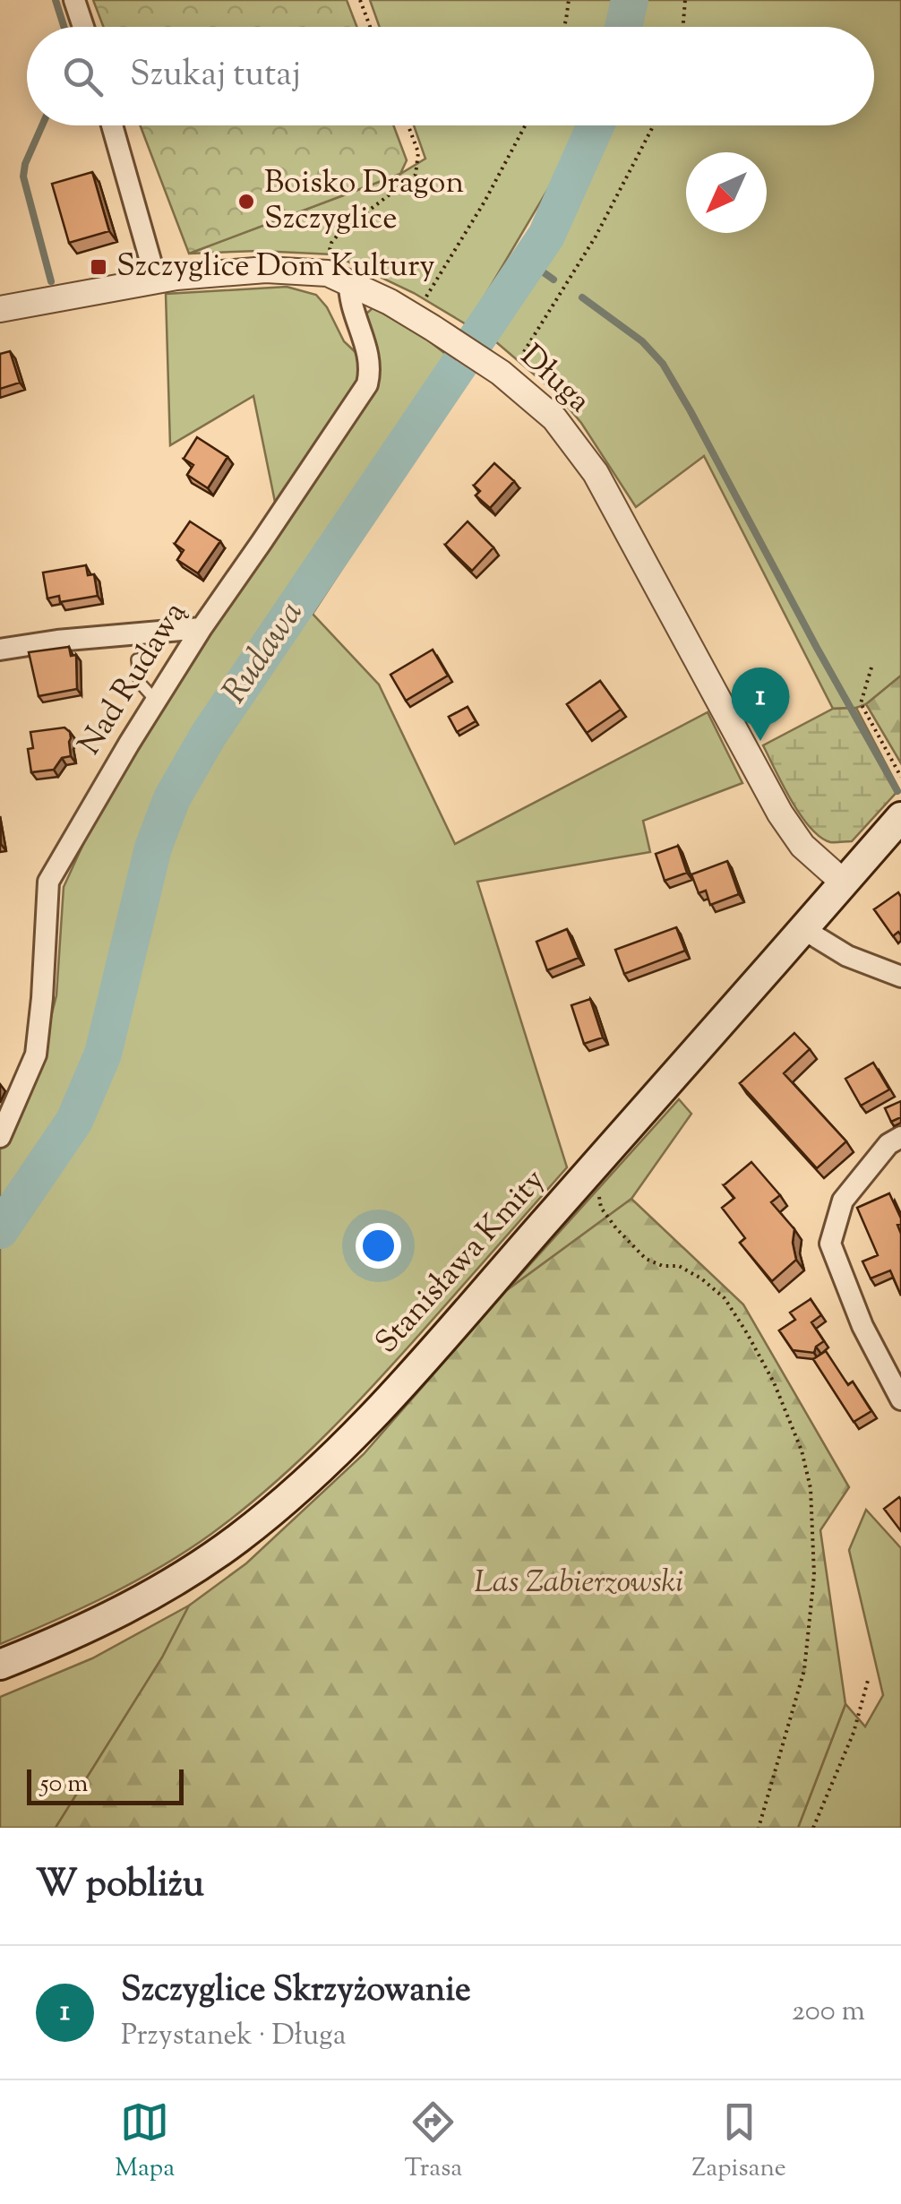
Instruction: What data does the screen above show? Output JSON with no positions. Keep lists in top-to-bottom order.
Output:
{
  "streets": {
    "main road": ["Stanisława Kmity"],
    "street": ["Długa", "Nad Rudawą"]
  },
  "crossings": [
    ["Długa", "Nad Rudawą"],
    ["Długa", "Stanisława Kmity"]
  ],
  "water": ["Rudawa"],
  "parks": ["Las Zabierzowski"],
  "places": {
    "other": ["Boisko Dragon Szczyglice"],
    "transit": ["Szczyglice Dom Kultury"]
  },
  "scale_bar": "50 m",
  "north": "bottom left",
  "page": {
    "search": "Szukaj tutaj",
    "pins": "1",
    "scale": "50 m",
    "heading": "W pobliżu",
    "list": [
      {
        "mark": "1",
        "name": "Szczyglice Skrzyżowanie",
        "note": "Przystanek · Długa",
        "value": "200 m"
      }
    ],
    "nav": ["Mapa", "Trasa", "Zapisane"]
  }
}
